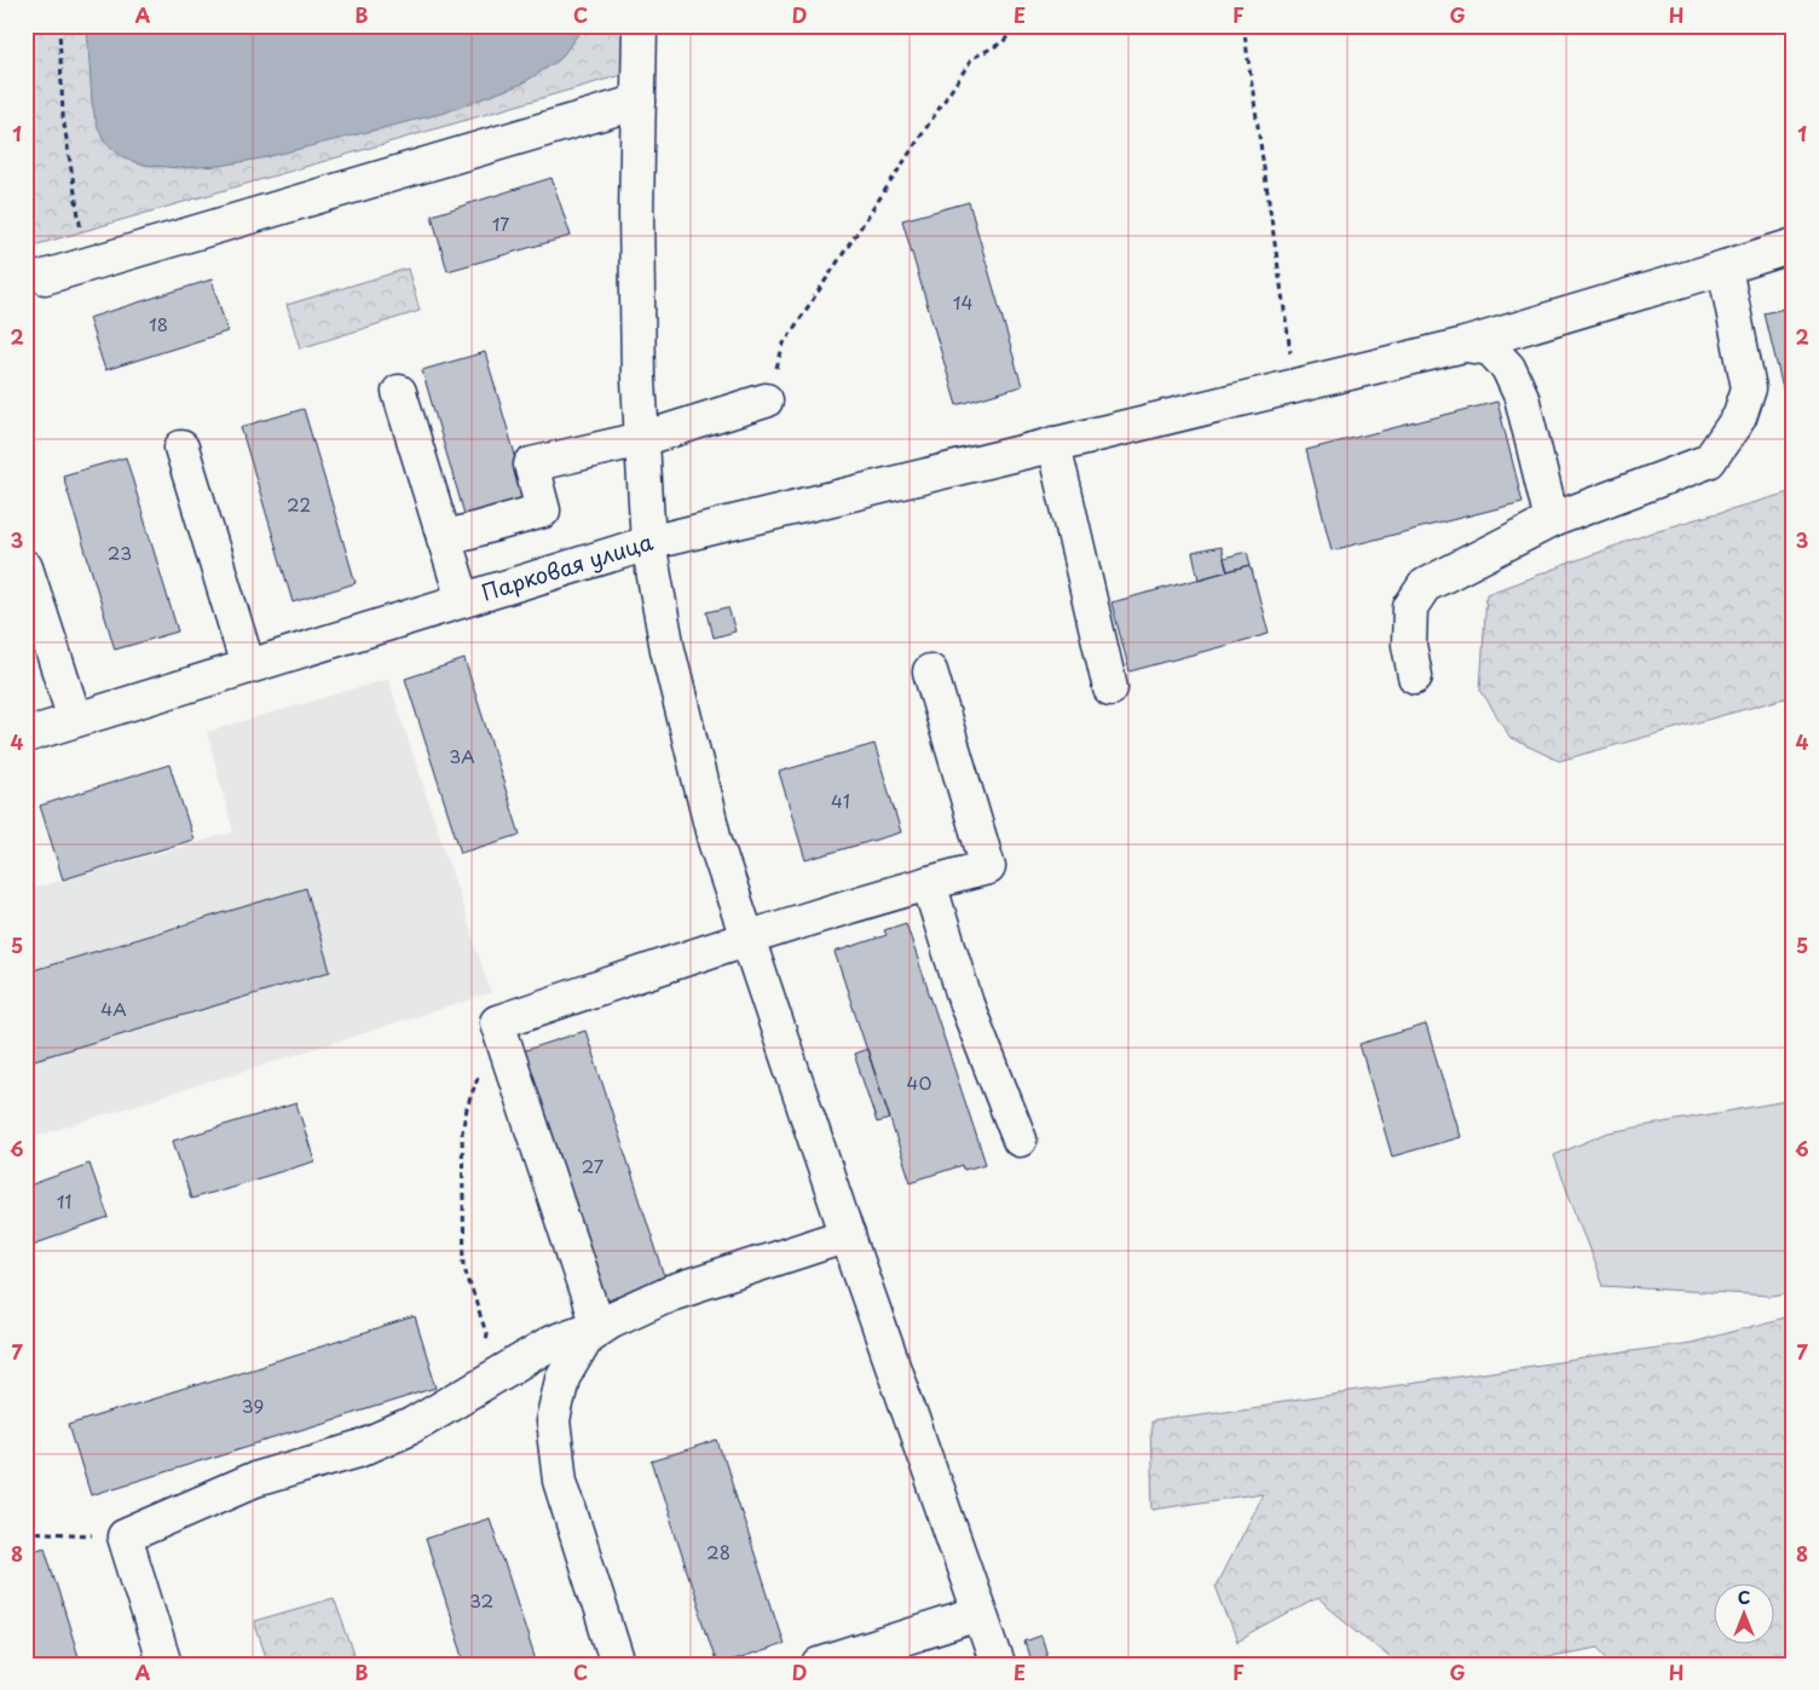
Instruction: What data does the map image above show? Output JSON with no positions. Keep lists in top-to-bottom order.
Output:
{
  "streets": {
    "street": ["Парковая улица"]
  },
  "house_numbers": [
    "17",
    "14",
    "18",
    "22",
    "23",
    "3А",
    "41",
    "4А",
    "40",
    "27",
    "11",
    "39",
    "28",
    "32"
  ],
  "north": "top",
  "grid": {
    "columns": [
      "A",
      "B",
      "C",
      "D",
      "E",
      "F",
      "G",
      "H"
    ],
    "rows": [
      "1",
      "2",
      "3",
      "4",
      "5",
      "6",
      "7",
      "8"
    ]
  }
}
